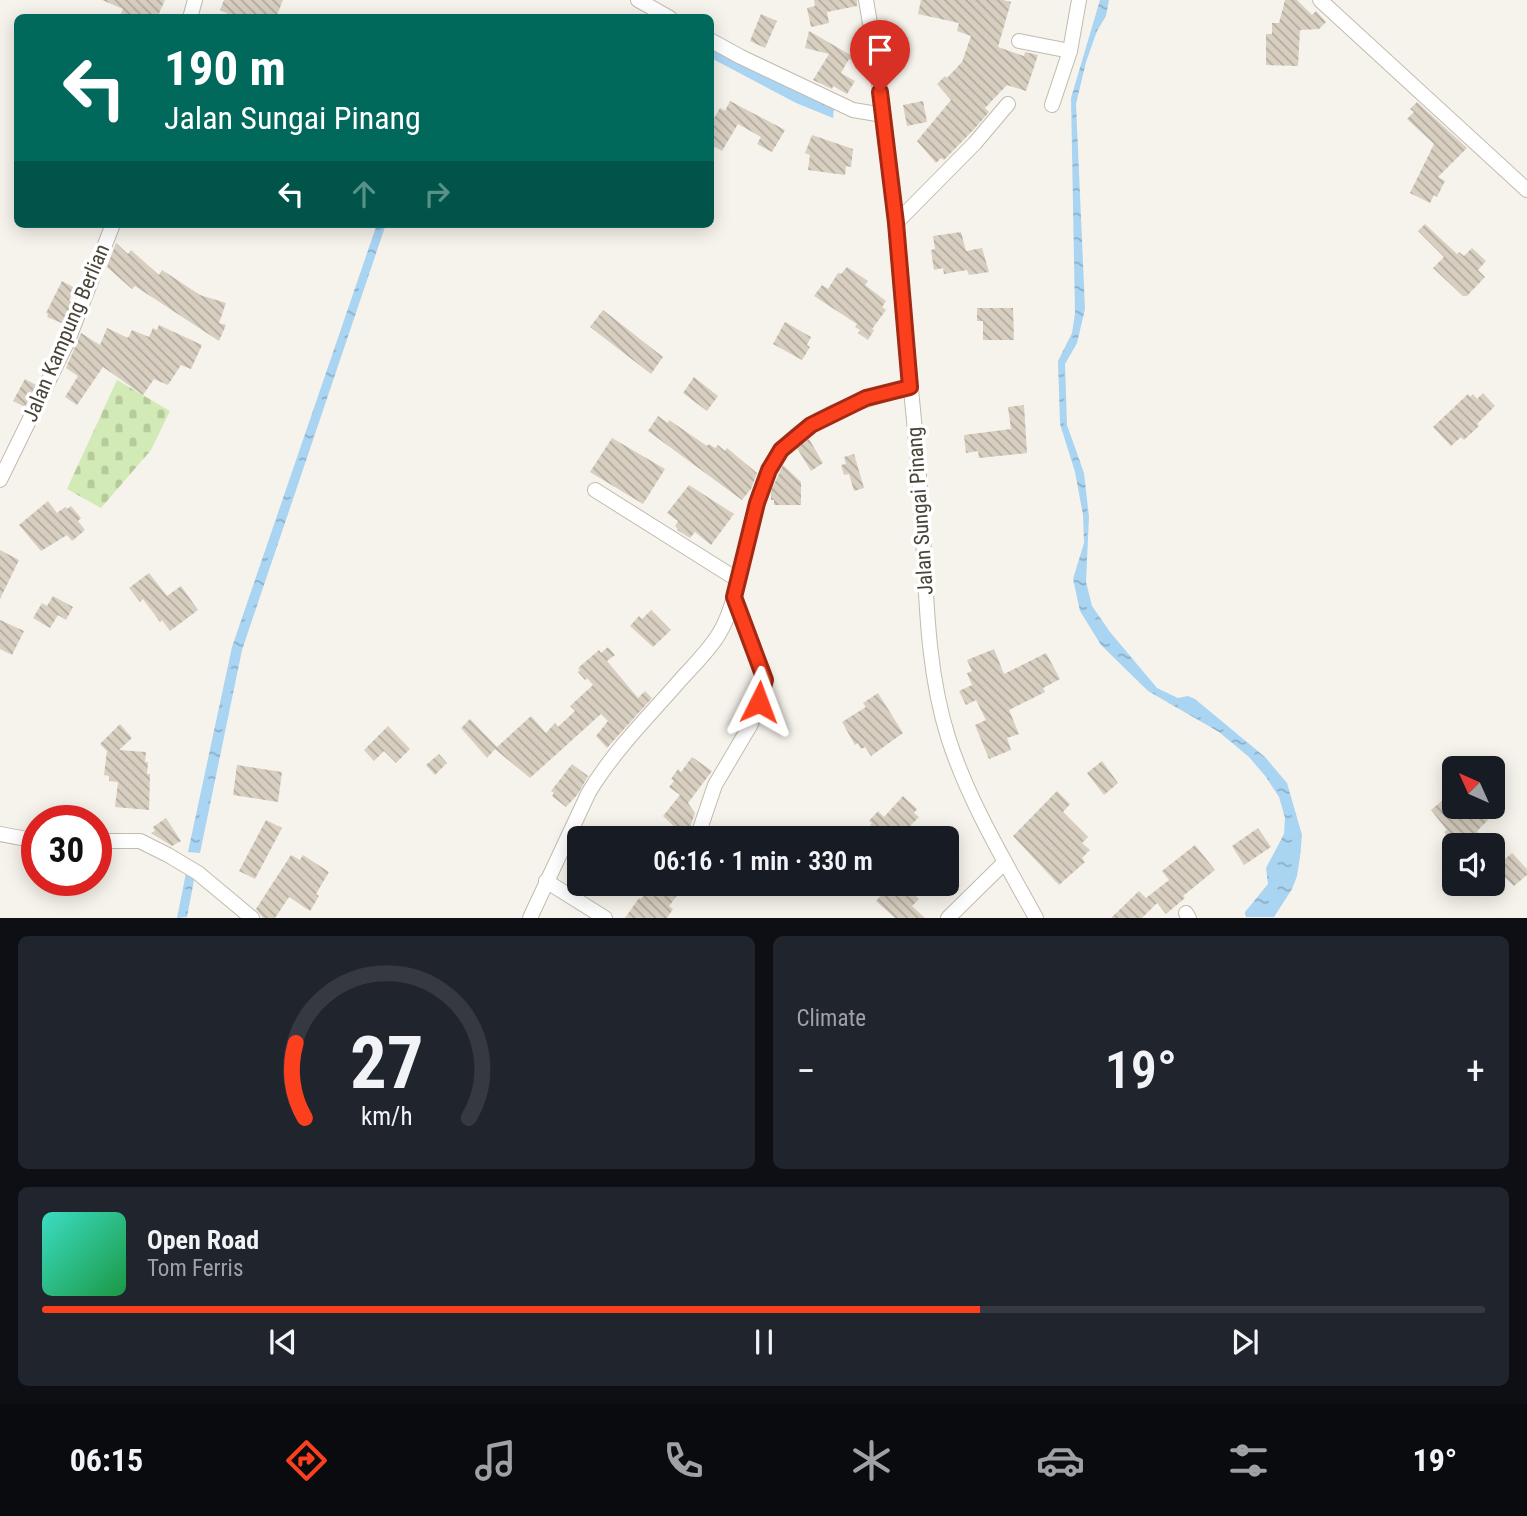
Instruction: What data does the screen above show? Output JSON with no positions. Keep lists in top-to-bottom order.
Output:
{
  "streets": {
    "street": ["Jalan Kampung Berlian", "Jalan Sungai Pinang"]
  },
  "north": "top left",
  "page": {
    "turn": ["190 m", "Jalan Sungai Pinang"],
    "limit": "30",
    "trip": "06:16 · 1 min · 330 m",
    "tile": "Climate",
    "heat": ["−", "19°", "+"],
    "song": ["Open Road", "Tom Ferris"],
    "tabs": ["06:15", "19°"],
    "gauge": ["27", "km/h"]
  }
}
